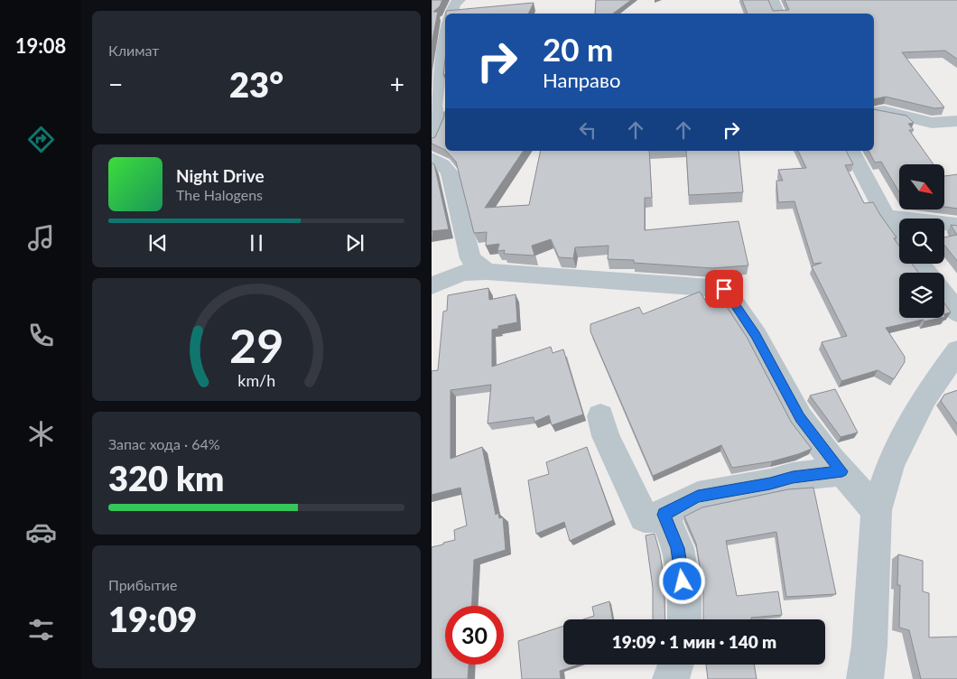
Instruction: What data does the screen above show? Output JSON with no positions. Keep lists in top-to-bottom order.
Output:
{
  "north": "bottom right",
  "page": {
    "tabs": "19:08",
    "tile": [
      "Климат",
      ["Запас хода · 64%", "320 km"],
      ["Прибытие", "19:09"]
    ],
    "turn": ["20 m", "Направо"],
    "heat": ["−", "23°", "+"],
    "song": ["Night Drive", "The Halogens"],
    "limit": "30",
    "trip": "19:09 · 1 мин · 140 m",
    "gauge": ["29", "km/h"]
  }
}
